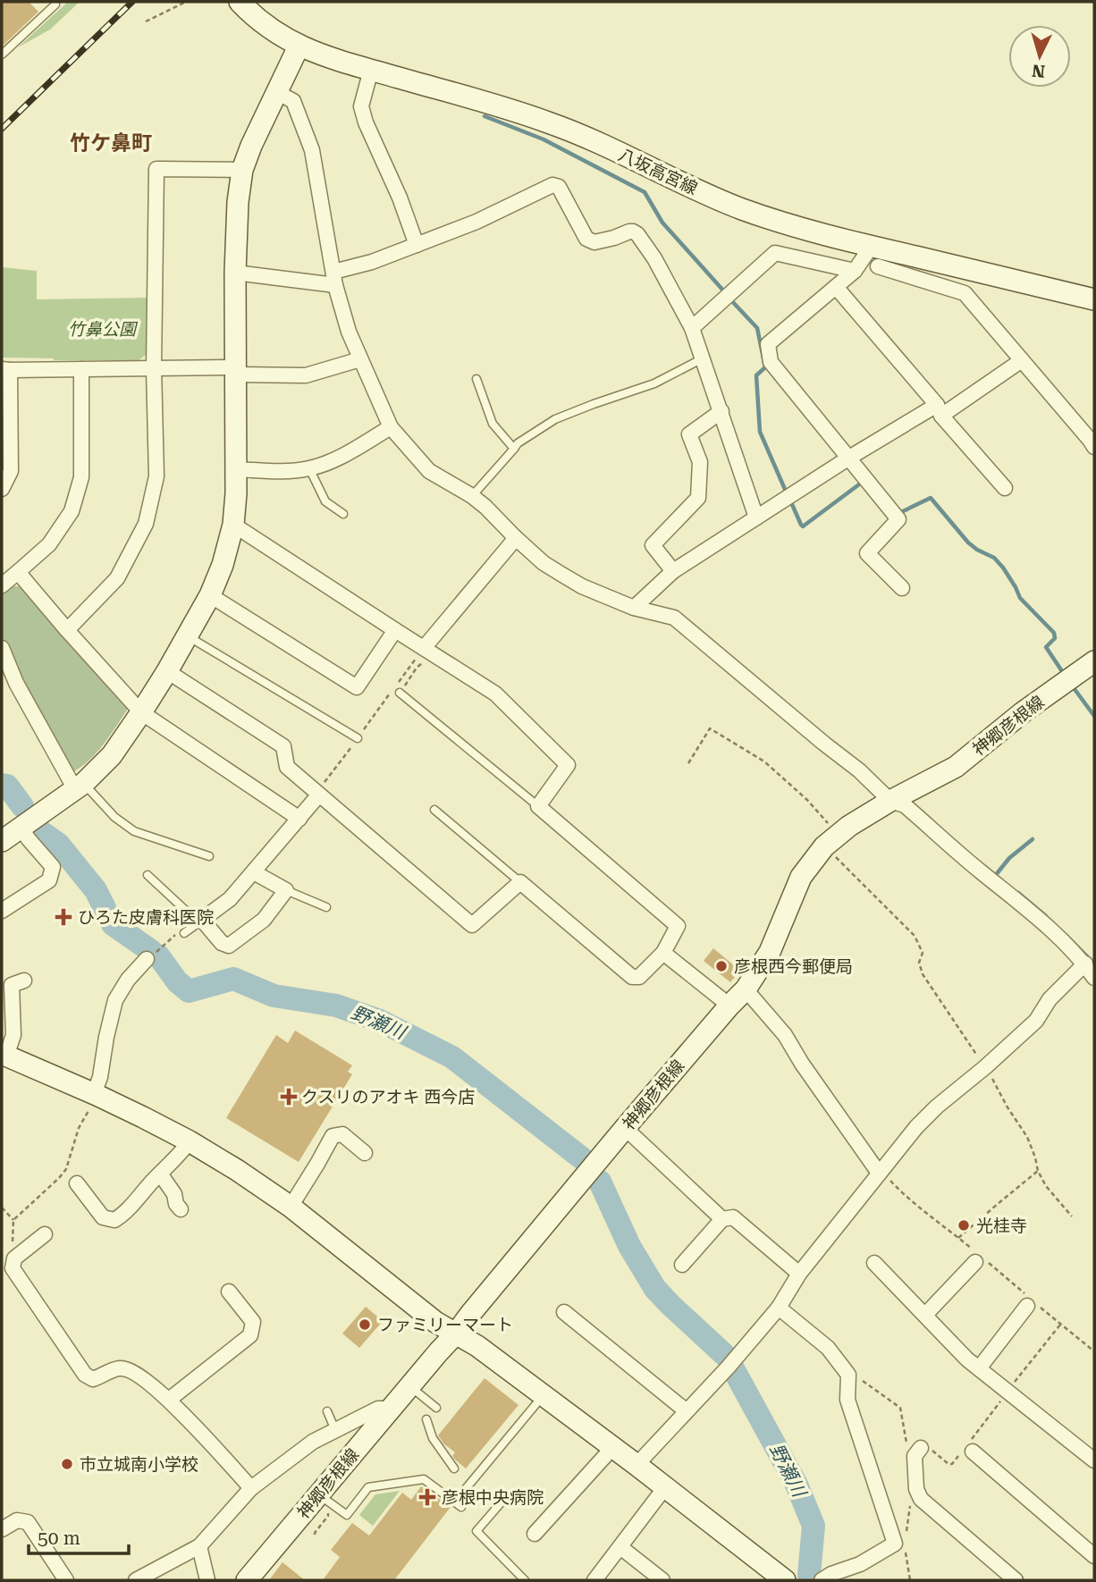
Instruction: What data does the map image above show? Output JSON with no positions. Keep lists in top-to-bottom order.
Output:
{
  "streets": {
    "main road": ["八坂高宮線", "神郷彦根線"]
  },
  "districts": ["竹ケ鼻町"],
  "water": ["野瀬川"],
  "parks": ["竹鼻公園"],
  "places": {
    "health": ["ひろた皮膚科医院", "クスリのアオキ 西今店", "彦根中央病院"],
    "other": [
      "彦根西今郵便局",
      "光桂寺",
      "ファミリーマート",
      "市立城南小学校"
    ]
  },
  "scale_bar": "50 m",
  "north": "bottom"
}
